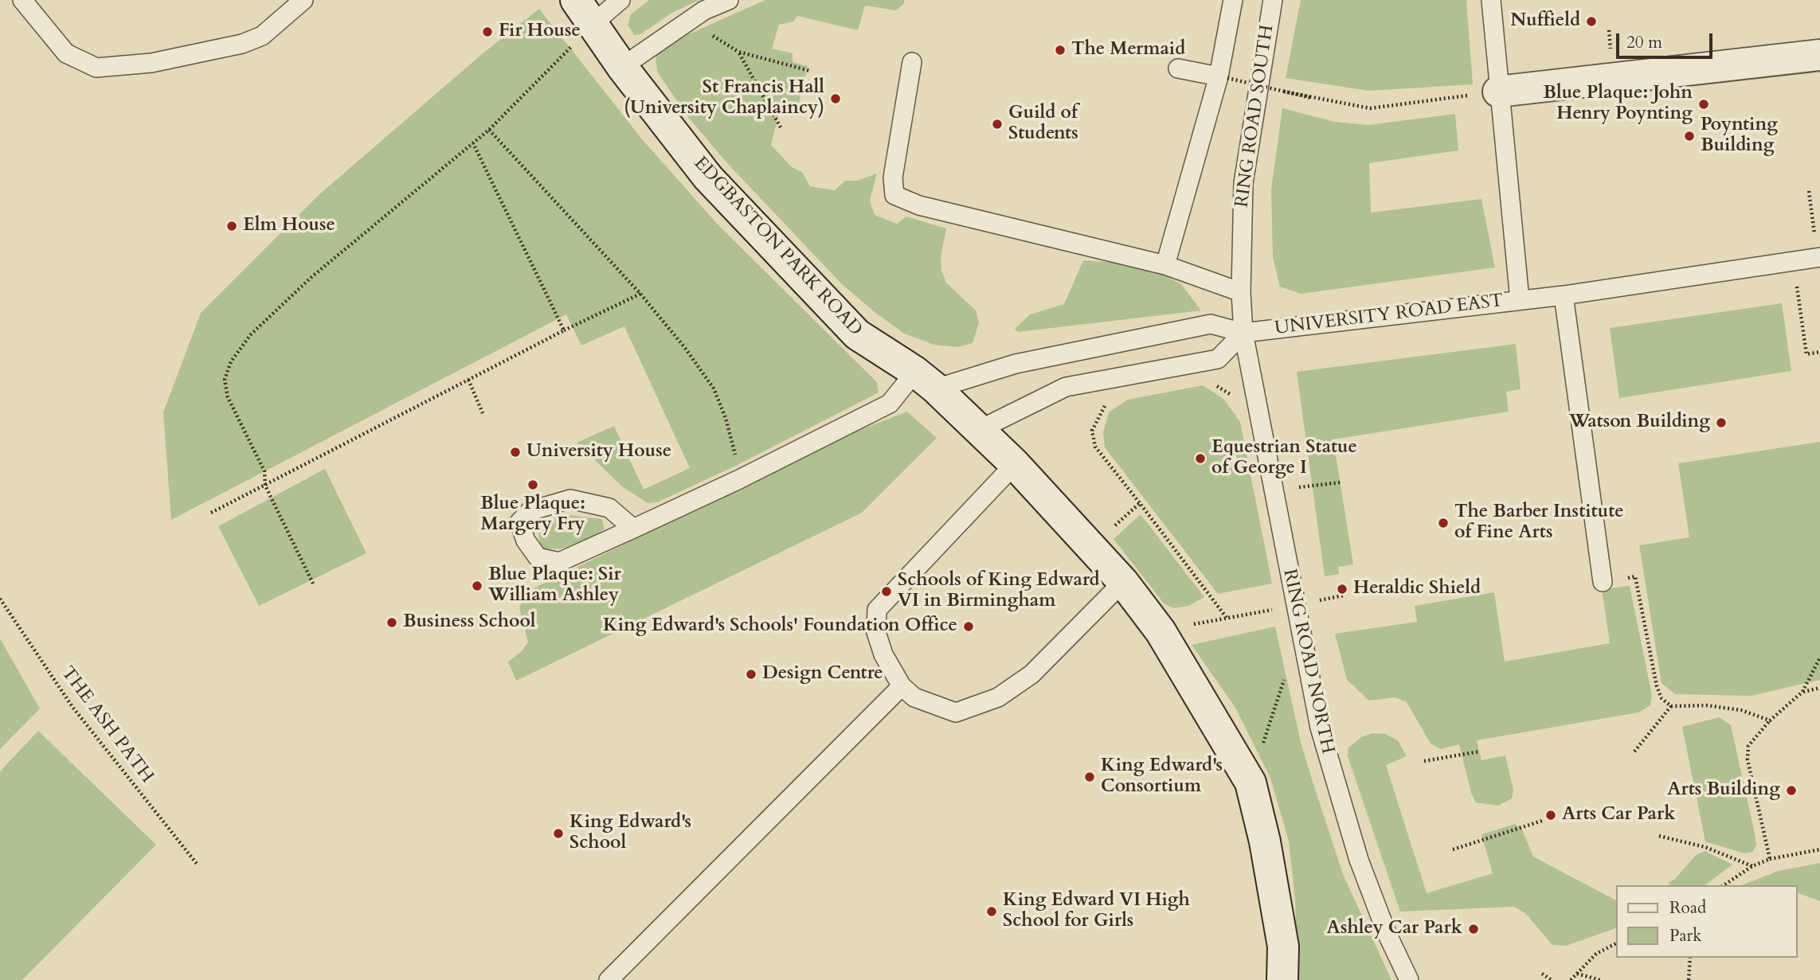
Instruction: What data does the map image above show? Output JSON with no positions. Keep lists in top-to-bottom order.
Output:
{
  "streets": {
    "street": ["EDGBASTON PARK ROAD"],
    "lane": ["RING ROAD SOUTH", "UNIVERSITY ROAD EAST", "RING ROAD NORTH"],
    "path": ["THE ASH PATH"]
  },
  "crossings": [
    ["RING ROAD SOUTH", "UNIVERSITY ROAD EAST"],
    ["RING ROAD SOUTH", "RING ROAD NORTH"],
    ["UNIVERSITY ROAD EAST", "RING ROAD NORTH"]
  ],
  "places": [
    "Nuffield",
    "Fir House",
    "The Mermaid",
    "St Francis Hall (University Chaplaincy)",
    "Blue Plaque: John Henry Poynting",
    "Guild of Students",
    "Poynting Building",
    "Elm House",
    "Watson Building",
    "University House",
    "Equestrian Statue of George I",
    "Blue Plaque: Margery Fry",
    "The Barber Institute of Fine Arts",
    "Blue Plaque: Sir William Ashley",
    "Heraldic Shield",
    "Schools of King Edward VI in Birmingham",
    "Business School",
    "King Edward's Schools' Foundation Office",
    "Design Centre",
    "King Edward's Consortium",
    "Arts Building",
    "Arts Car Park",
    "King Edward's School",
    "King Edward VI High School for Girls",
    "Ashley Car Park"
  ],
  "legend": ["Road", "Park"],
  "scale_bar": "20 m"
}
